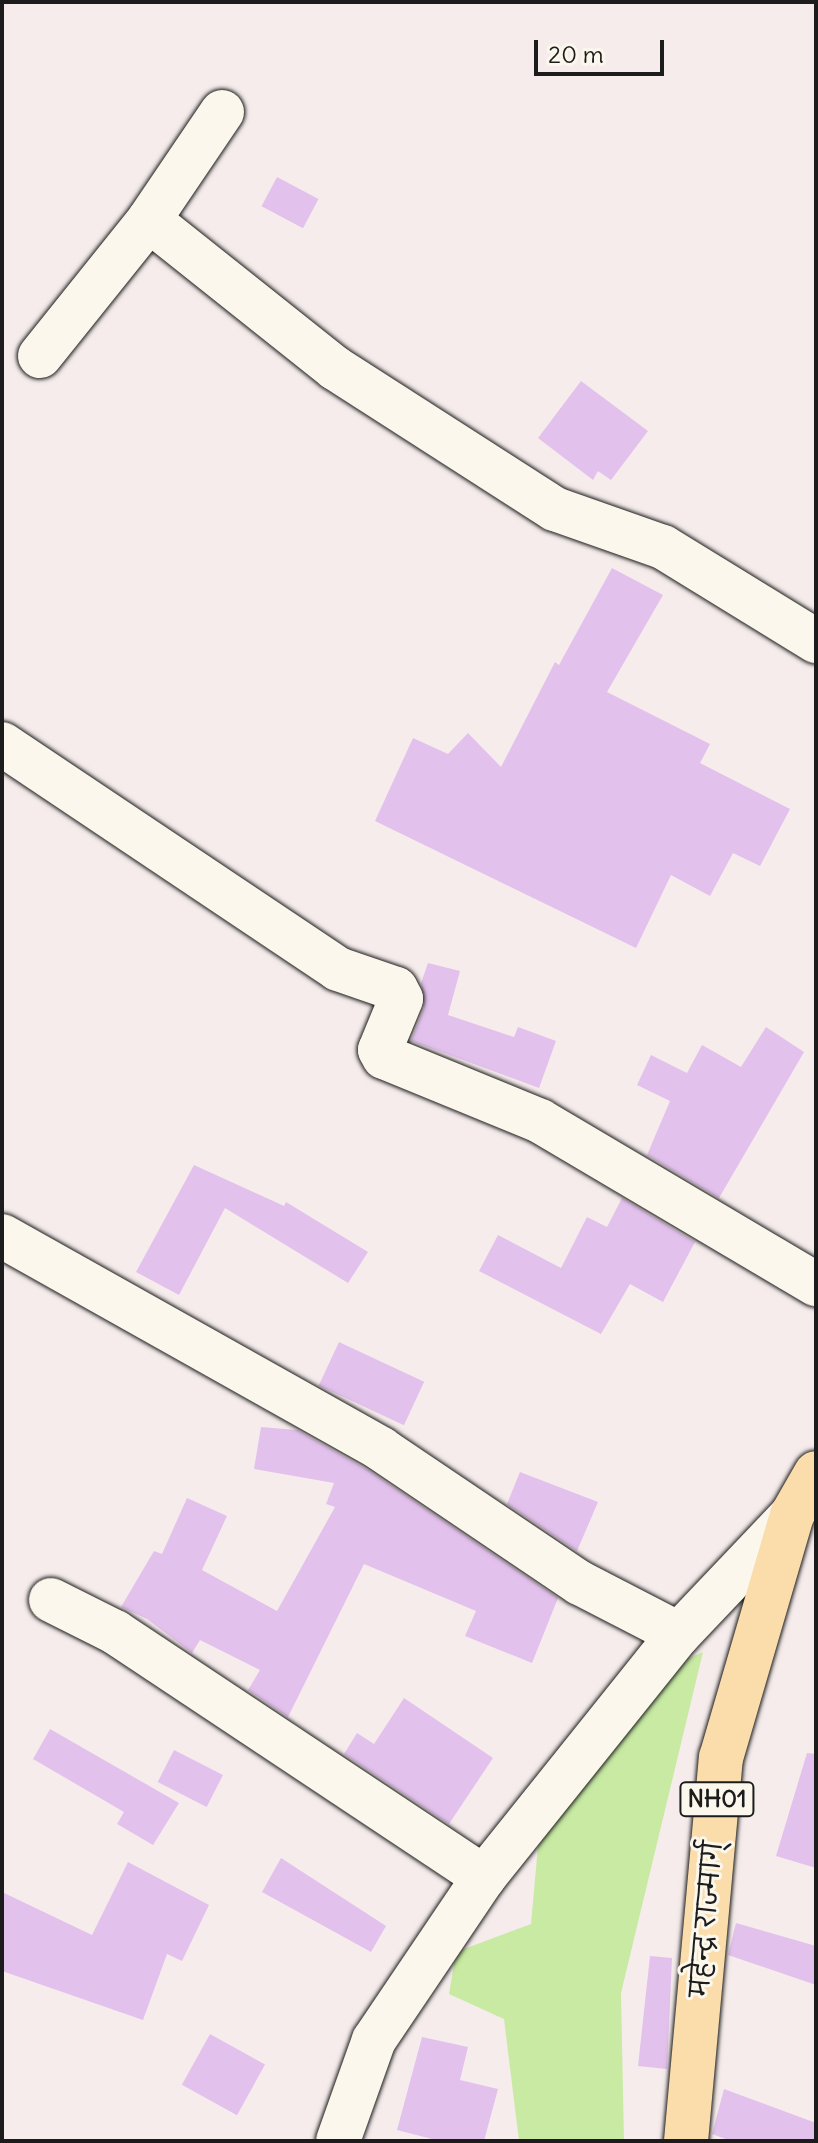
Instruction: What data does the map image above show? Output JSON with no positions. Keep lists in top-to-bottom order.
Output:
{
  "streets": {
    "highway": ["NH01", "महेन्द्र राज्मार्ग्"]
  },
  "scale_bar": "20 m"
}
